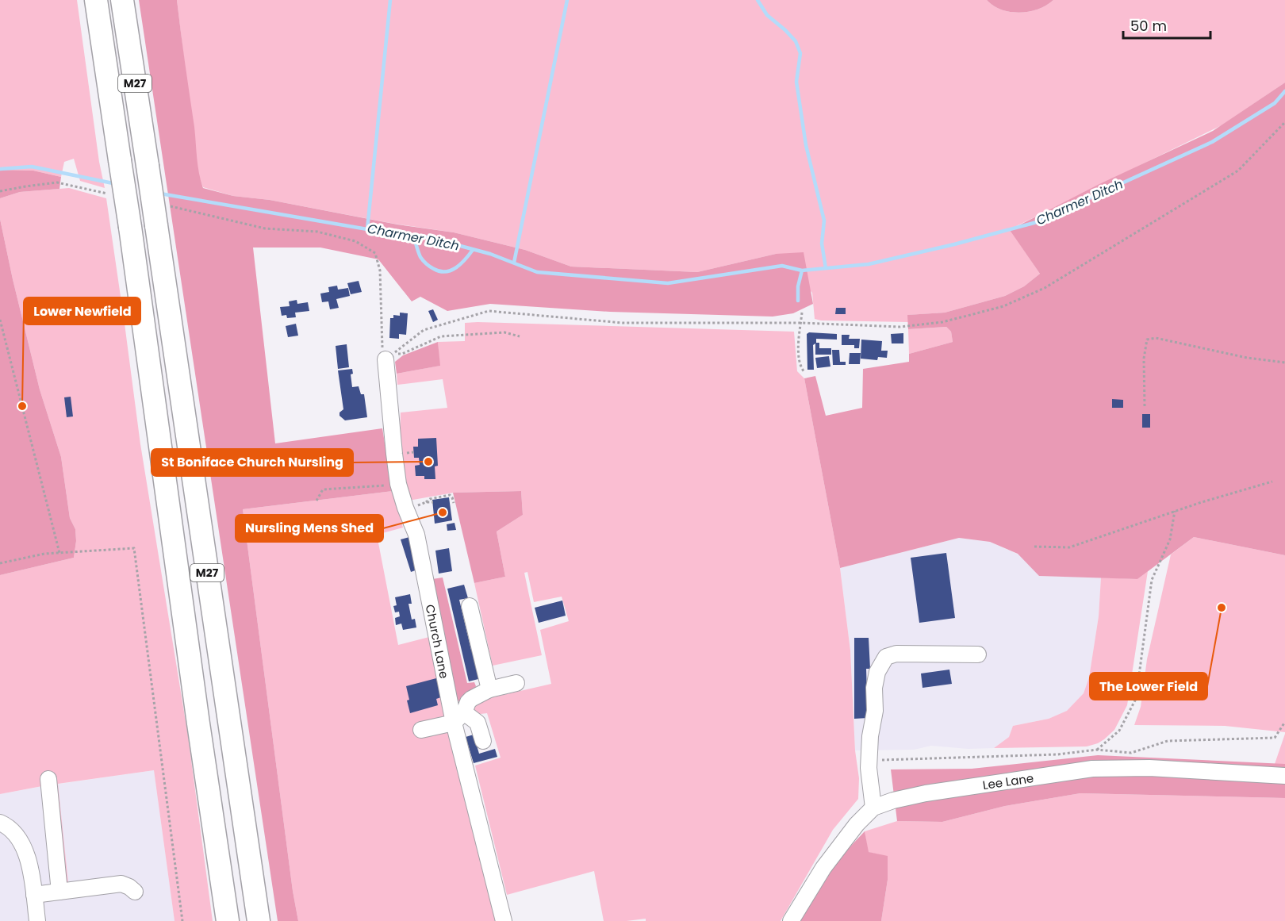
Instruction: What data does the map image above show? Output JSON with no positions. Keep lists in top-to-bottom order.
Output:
{
  "streets": {
    "highway": ["M27"],
    "street": ["Church Lane", "Lee Lane"]
  },
  "water": ["Charmer Ditch"],
  "places": [
    "Lower Newfield",
    "St Boniface Church Nursling",
    "Nursling Mens Shed",
    "The Lower Field"
  ],
  "scale_bar": "50 m"
}
